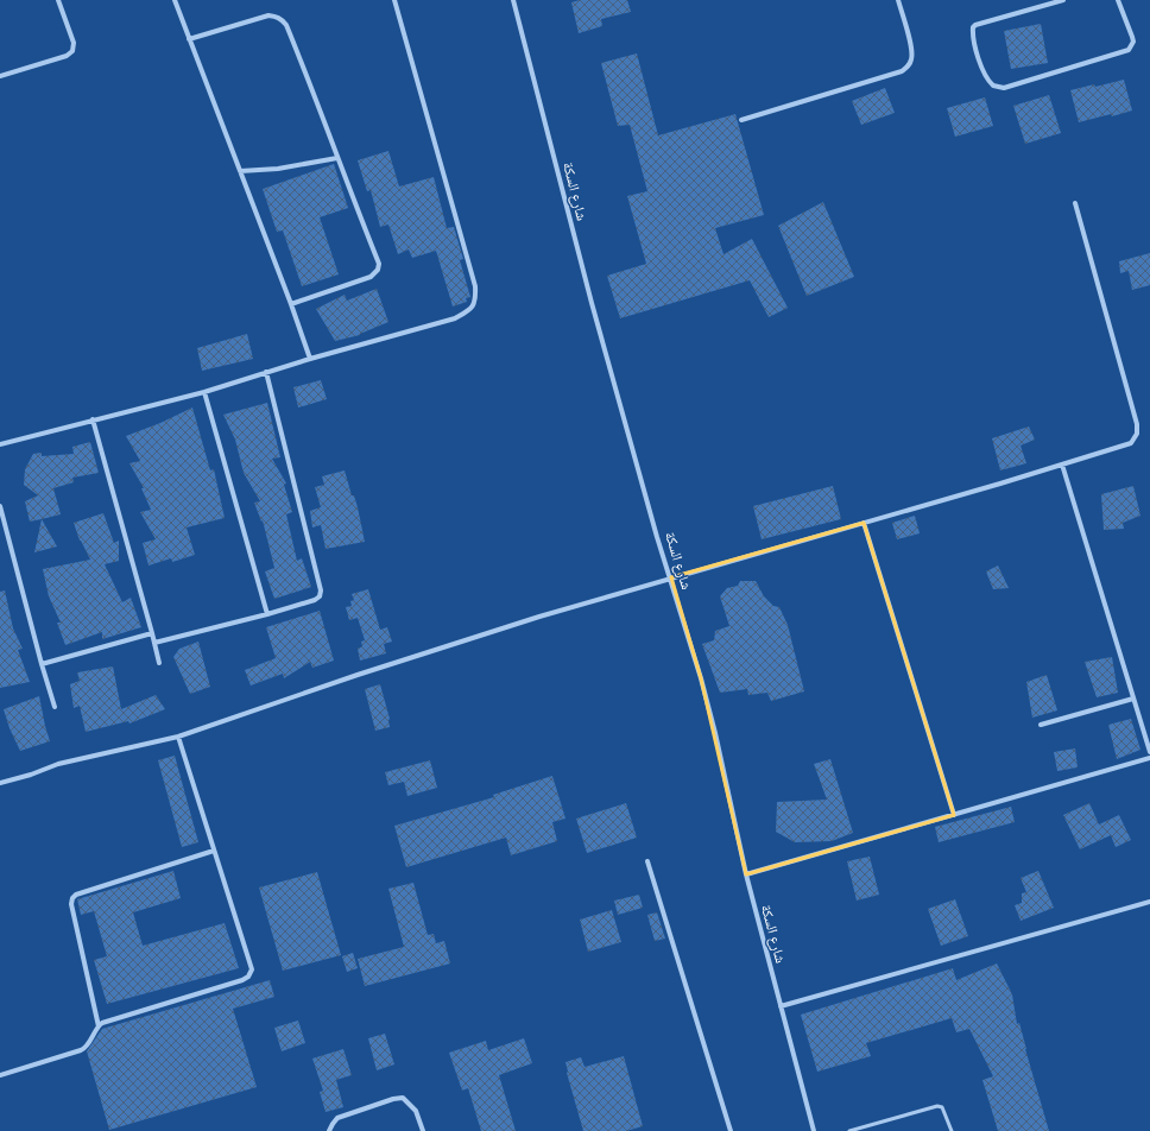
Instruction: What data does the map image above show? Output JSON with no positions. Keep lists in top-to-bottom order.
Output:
{
  "streets": {
    "street": ["شارع السكة"]
  }
}
